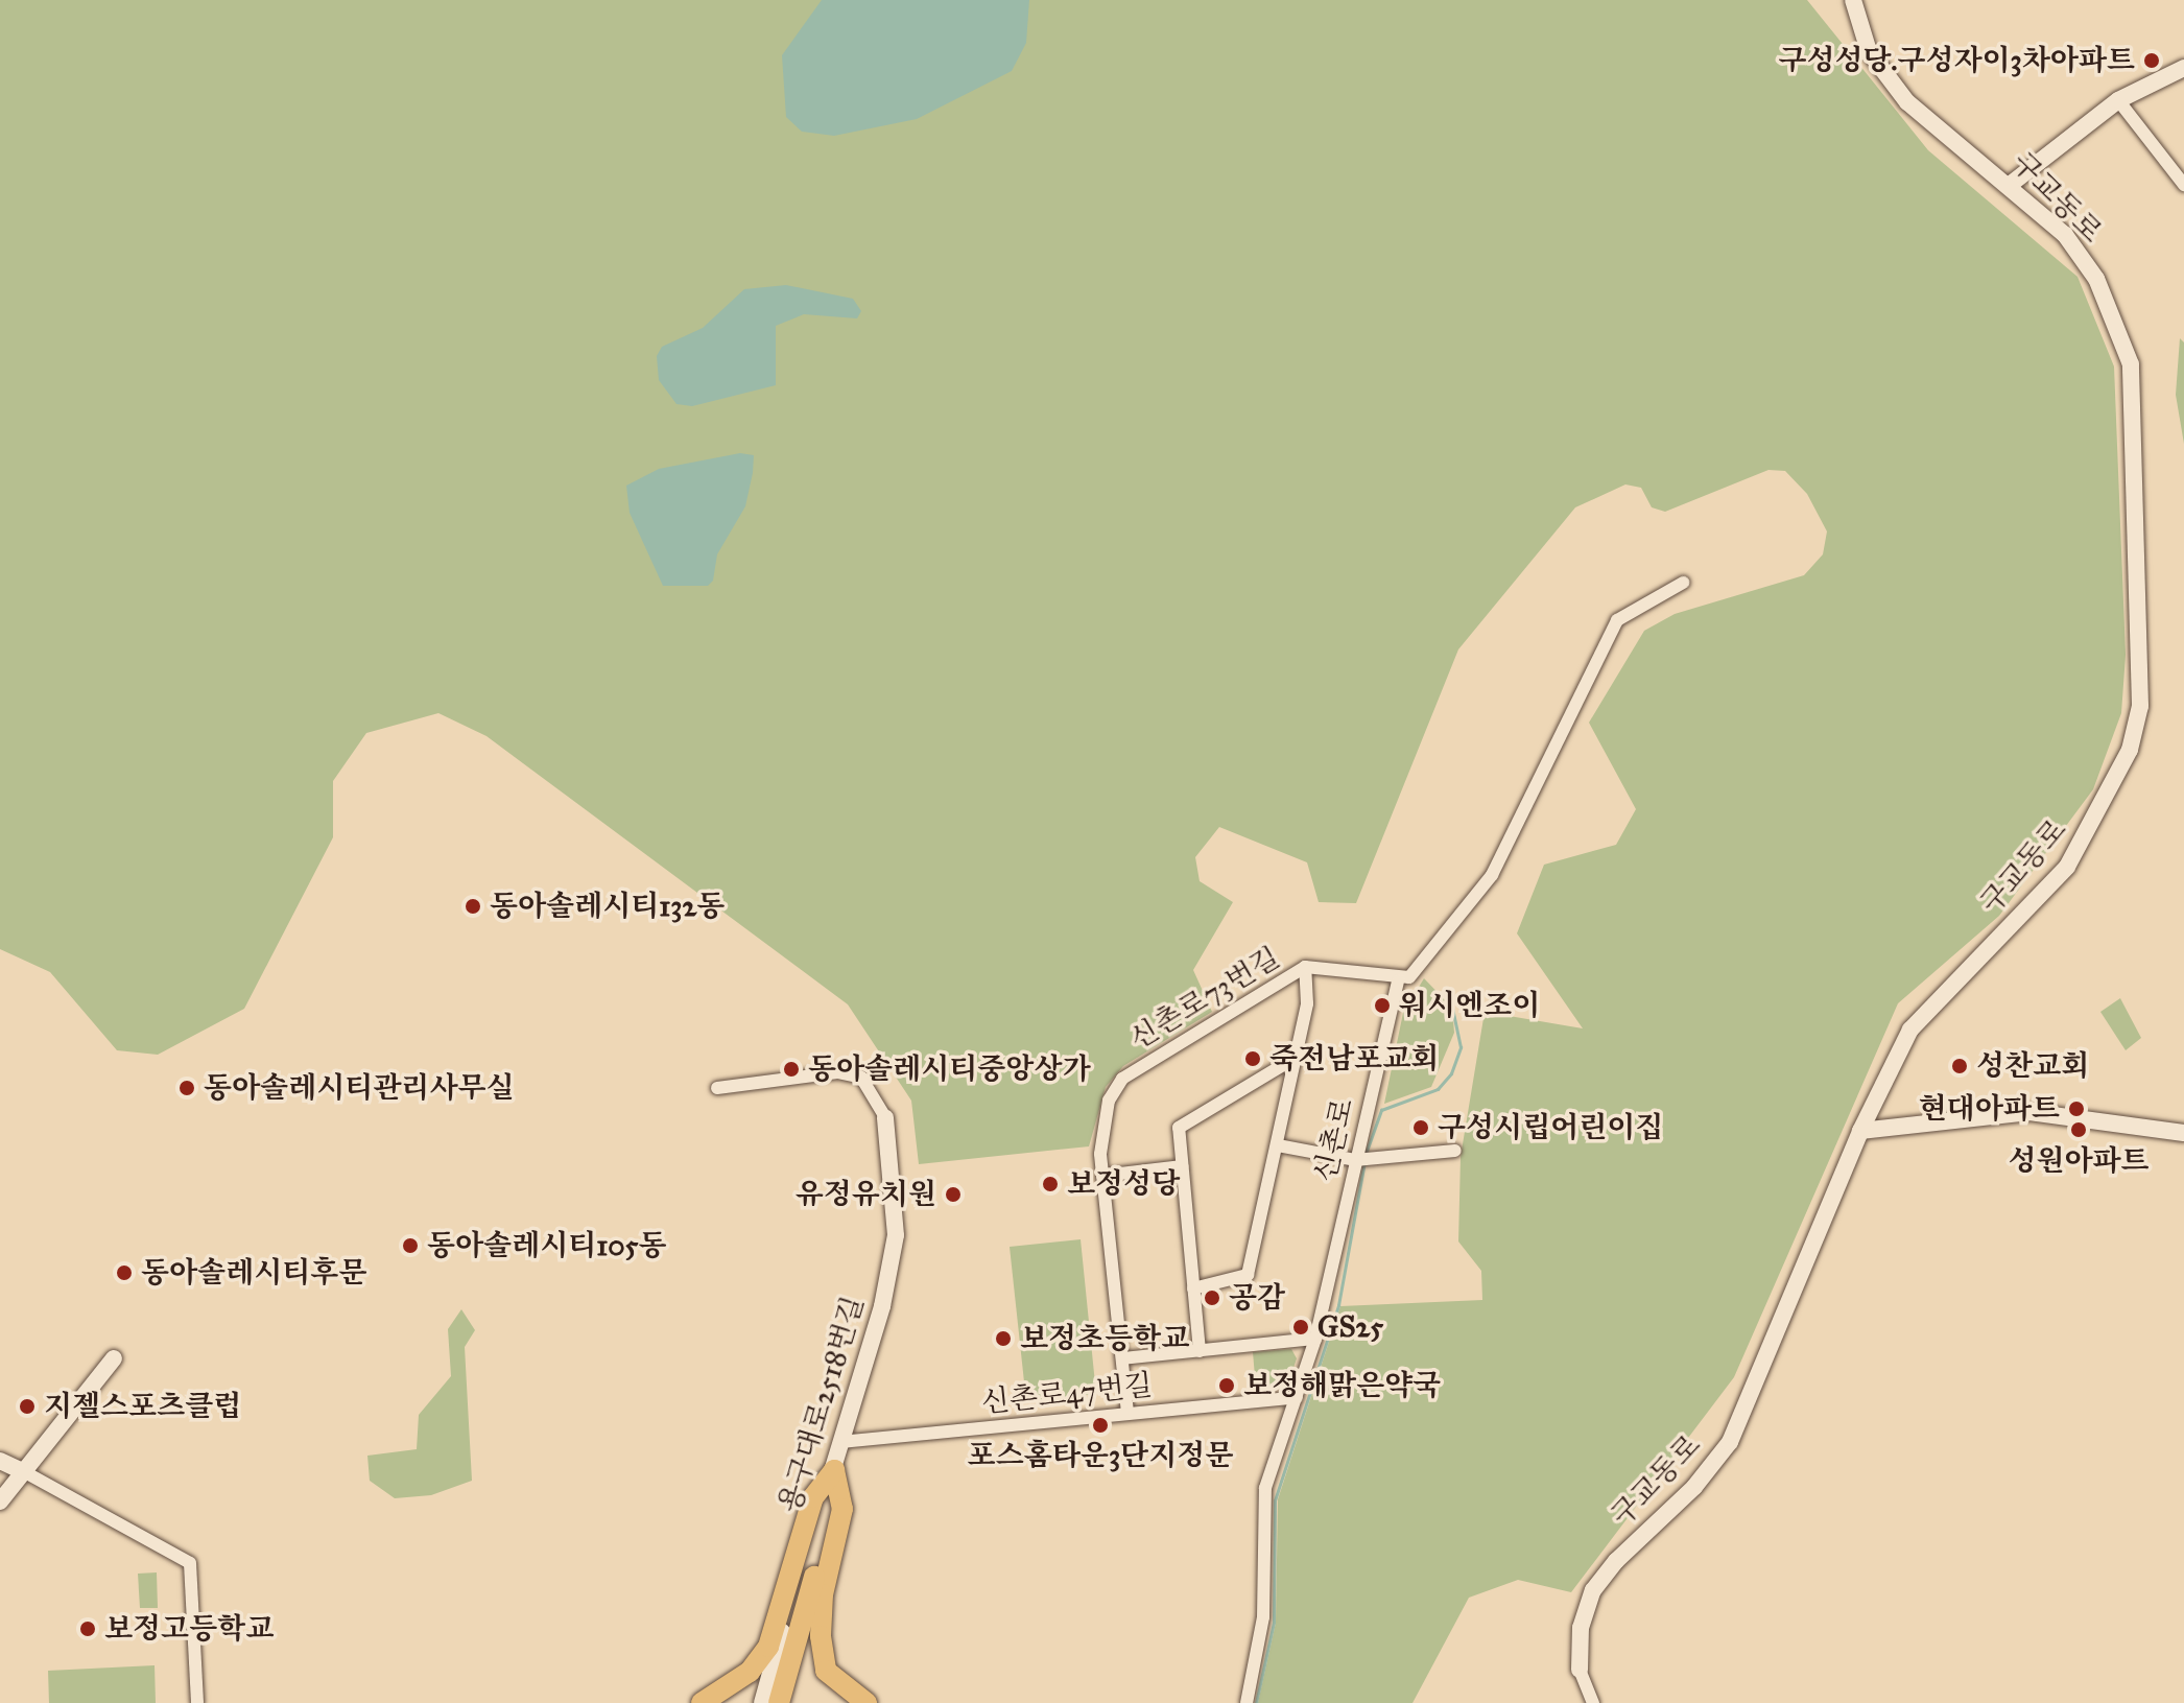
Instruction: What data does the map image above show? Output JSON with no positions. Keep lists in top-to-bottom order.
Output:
{
  "streets": {
    "street": [
      "구교동로",
      "신촌로73번길",
      "신촌로",
      "신촌로47번길",
      "용구대로2518번길"
    ]
  },
  "crossings": [
    ["신촌로73번길", "신촌로"],
    ["신촌로73번길", "신촌로47번길"],
    ["신촌로", "신촌로47번길"],
    ["신촌로47번길", "용구대로2518번길"]
  ],
  "places": [
    "구성성당.구성자이3차아파트",
    "동아솔레시티132동",
    "워시엔조이",
    "죽전남포교회",
    "성찬교회",
    "동아솔레시티중앙상가",
    "동아솔레시티관리사무실",
    "현대아파트",
    "구성시립어린이집",
    "성원아파트",
    "보정성당",
    "유정유치원",
    "동아솔레시티105동",
    "동아솔레시티후문",
    "공감",
    "GS25",
    "보정초등학교",
    "보정해맑은약국",
    "지젤스포츠클럽",
    "포스홈타운3단지정문",
    "보정고등학교"
  ]
}
